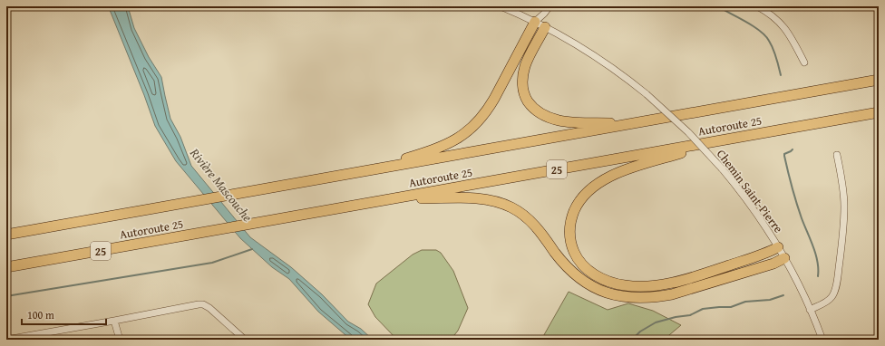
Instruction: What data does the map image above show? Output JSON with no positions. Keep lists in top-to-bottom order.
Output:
{
  "streets": {
    "highway": ["Autoroute 25", "25"],
    "street": ["Chemin Saint-Pierre"]
  },
  "water": ["Rivière Mascouche"],
  "scale_bar": "100 m"
}
